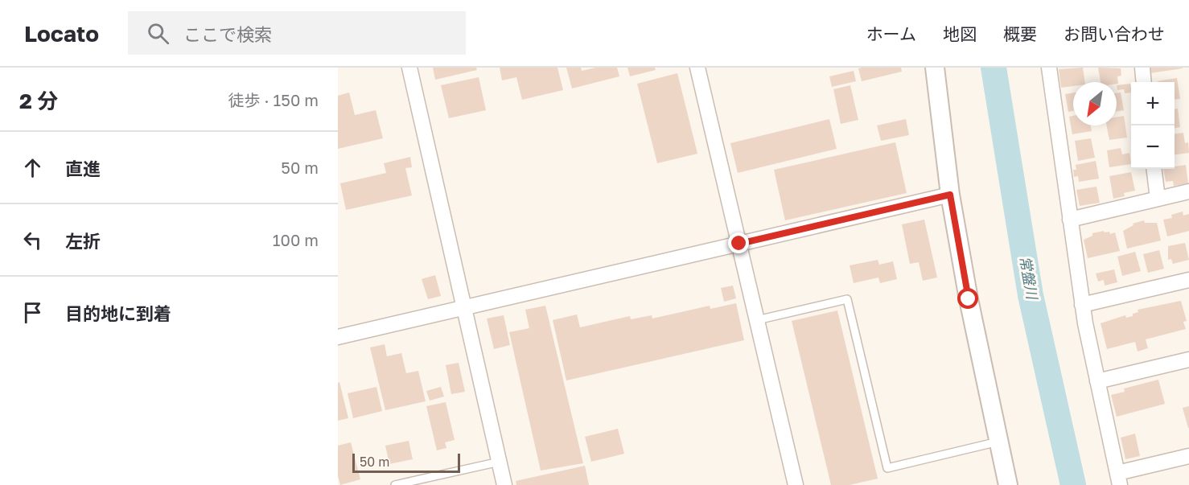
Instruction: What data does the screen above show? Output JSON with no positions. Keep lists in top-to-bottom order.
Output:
{
  "water": ["常盤川"],
  "scale_bar": "50 m",
  "north": "bottom left",
  "page": {
    "header": "Locato",
    "search": "ここで検索",
    "nav": [
      "ホーム",
      "地図",
      "概要",
      "お問い合わせ"
    ],
    "heading": ["2 分", "徒歩 · 150 m"],
    "map_buttons": ["+", "−"],
    "list": [
      ["直進", "50 m"],
      ["左折", "100 m"],
      "目的地に到着"
    ],
    "scale": "50 m"
  }
}
